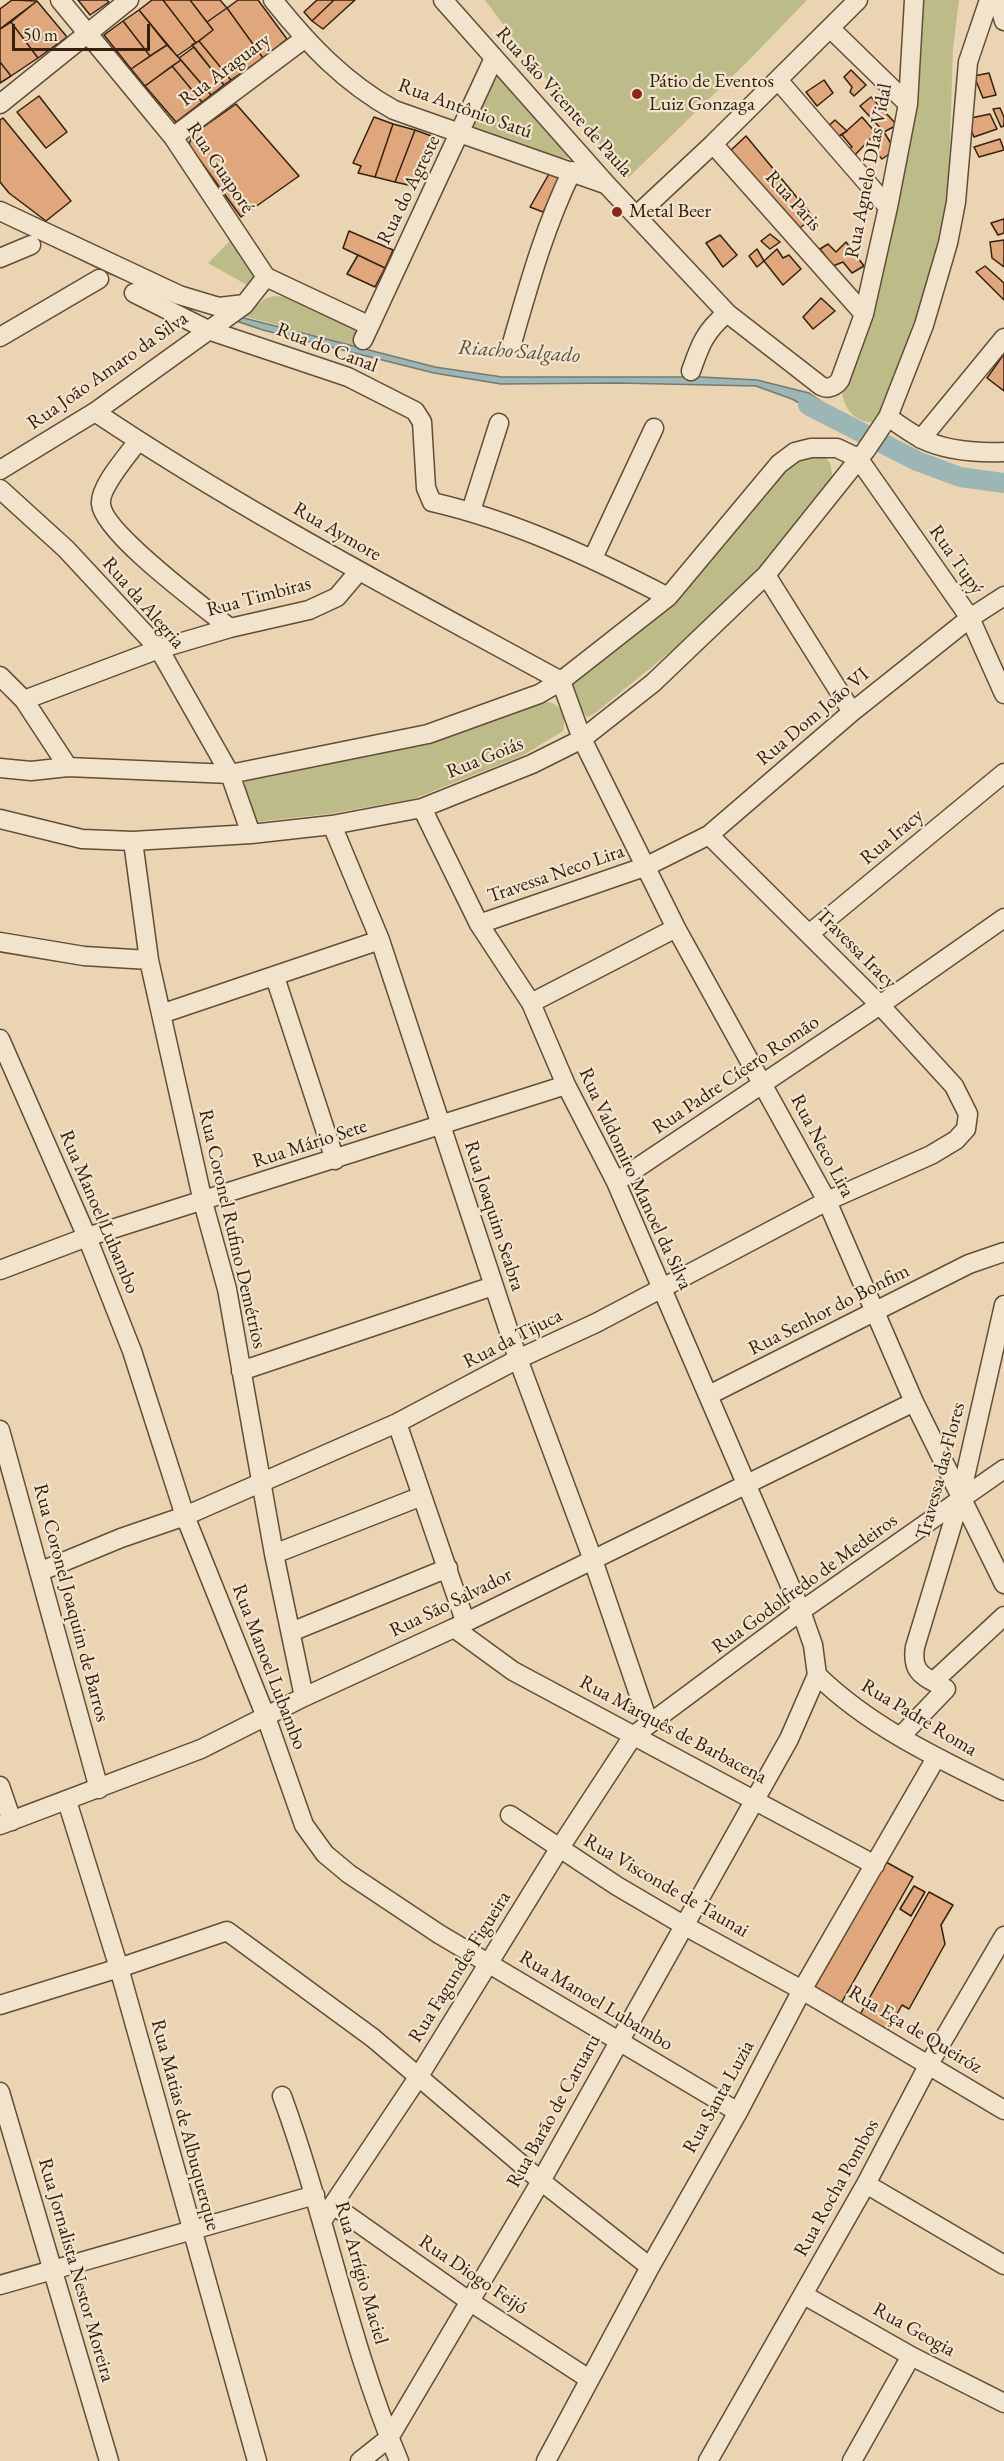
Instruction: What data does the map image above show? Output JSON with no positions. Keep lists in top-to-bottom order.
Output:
{
  "streets": {
    "street": [
      "Rua Araguary",
      "Rua São Vicente de Paula",
      "Rua Antônio Satú",
      "Rua Guaporé",
      "Rua Agnelo DIas Vidal",
      "Rua do Agreste",
      "Rua Paris",
      "Rua do Canal",
      "Rua João Amaro da Silva",
      "Rua Aymore",
      "Rua Tupý",
      "Rua Timbiras",
      "Rua da Alegria",
      "Rua Dom João VI",
      "Rua Goiás",
      "Rua Iracy",
      "Travessa Neco Lira",
      "Travessa Iracy",
      "Rua Padre Cícero Romão",
      "Rua Mário Sete",
      "Rua Neco Lira",
      "Rua Valdomiro Manoel da Silva",
      "Rua Manoel Lubambo",
      "Rua Joaquim Seabra",
      "Rua Coronel Rufino Demétrios",
      "Rua Senhor do Bonfim",
      "Rua da Tijuca",
      "Travessa das Flores",
      "Rua Godolfredo de Medeiros",
      "Rua Coronel Joaquim de Barros",
      "Rua São Salvador",
      "Rua Padre Roma",
      "Rua Marquês de Barbacena",
      "Rua Visconde de Taunai",
      "Rua Fagundes Figueira",
      "Rua Eça de Queiróz",
      "Rua Santa Luzia",
      "Rua Barão de Caruaru",
      "Rua Matias de Albuquerque",
      "Rua Rocha Pombos",
      "Rua Jornalista Nestor Moreira",
      "Rua Arrígio Maciel",
      "Rua Diogo Feijó",
      "Rua Geogia"
    ]
  },
  "crossings": [
    ["Rua Araguary", "Rua Antônio Satú"],
    ["Rua Araguary", "Rua Guaporé"],
    ["Rua São Vicente de Paula", "Rua Antônio Satú"],
    ["Rua São Vicente de Paula", "Rua Agnelo DIas Vidal"],
    ["Rua São Vicente de Paula", "Rua do Agreste"],
    ["Rua Antônio Satú", "Rua do Agreste"],
    ["Rua Guaporé", "Rua do Agreste"],
    ["Rua Agnelo DIas Vidal", "Rua Paris"],
    ["Rua do Canal", "Rua João Amaro da Silva"],
    ["Rua João Amaro da Silva", "Rua Aymore"],
    ["Rua Aymore", "Rua Timbiras"],
    ["Rua Aymore", "Rua Goiás"],
    ["Rua Aymore", "Rua Neco Lira"],
    ["Rua Tupý", "Rua Dom João VI"],
    ["Rua Tupý", "Rua Goiás"],
    ["Rua Timbiras", "Rua da Alegria"],
    ["Rua da Alegria", "Rua Goiás"],
    ["Rua Dom João VI", "Travessa Neco Lira"],
    ["Rua Dom João VI", "Travessa Iracy"],
    ["Rua Dom João VI", "Rua Neco Lira"],
    ["Rua Goiás", "Rua Neco Lira"],
    ["Rua Goiás", "Rua Valdomiro Manoel da Silva"],
    ["Rua Goiás", "Rua Joaquim Seabra"],
    ["Rua Goiás", "Rua Coronel Rufino Demétrios"],
    ["Rua Iracy", "Travessa Iracy"],
    ["Travessa Neco Lira", "Rua Neco Lira"],
    ["Travessa Neco Lira", "Rua Valdomiro Manoel da Silva"],
    ["Travessa Iracy", "Rua Padre Cícero Romão"],
    ["Travessa Iracy", "Rua da Tijuca"],
    ["Rua Padre Cícero Romão", "Rua Neco Lira"],
    ["Rua Padre Cícero Romão", "Rua Valdomiro Manoel da Silva"],
    ["Rua Mário Sete", "Rua Valdomiro Manoel da Silva"],
    ["Rua Mário Sete", "Rua Manoel Lubambo"],
    ["Rua Mário Sete", "Rua Joaquim Seabra"],
    ["Rua Mário Sete", "Rua Coronel Rufino Demétrios"],
    ["Rua Neco Lira", "Rua Senhor do Bonfim"],
    ["Rua Neco Lira", "Rua da Tijuca"],
    ["Rua Neco Lira", "Travessa das Flores"],
    ["Rua Neco Lira", "Rua Godolfredo de Medeiros"],
    ["Rua Neco Lira", "Rua São Salvador"],
    ["Rua Valdomiro Manoel da Silva", "Rua Senhor do Bonfim"],
    ["Rua Valdomiro Manoel da Silva", "Rua da Tijuca"],
    ["Rua Valdomiro Manoel da Silva", "Rua Godolfredo de Medeiros"],
    ["Rua Valdomiro Manoel da Silva", "Rua São Salvador"],
    ["Rua Valdomiro Manoel da Silva", "Rua Padre Roma"],
    ["Rua Valdomiro Manoel da Silva", "Rua Barão de Caruaru"],
    ["Rua Manoel Lubambo", "Rua da Tijuca"],
    ["Rua Manoel Lubambo", "Rua São Salvador"],
    ["Rua Manoel Lubambo", "Rua Fagundes Figueira"],
    ["Rua Manoel Lubambo", "Rua Santa Luzia"],
    ["Rua Manoel Lubambo", "Rua Barão de Caruaru"],
    ["Rua Joaquim Seabra", "Rua da Tijuca"],
    ["Rua Joaquim Seabra", "Rua Godolfredo de Medeiros"],
    ["Rua Joaquim Seabra", "Rua São Salvador"],
    ["Rua Coronel Rufino Demétrios", "Rua da Tijuca"],
    ["Rua Coronel Rufino Demétrios", "Rua São Salvador"],
    ["Rua da Tijuca", "Rua Coronel Joaquim de Barros"],
    ["Travessa das Flores", "Rua Godolfredo de Medeiros"],
    ["Rua Godolfredo de Medeiros", "Rua Marquês de Barbacena"],
    ["Rua Godolfredo de Medeiros", "Rua Fagundes Figueira"],
    ["Rua Coronel Joaquim de Barros", "Rua São Salvador"],
    ["Rua São Salvador", "Rua Marquês de Barbacena"],
    ["Rua São Salvador", "Rua Matias de Albuquerque"],
    ["Rua Padre Roma", "Rua Santa Luzia"],
    ["Rua Padre Roma", "Rua Barão de Caruaru"],
    ["Rua Marquês de Barbacena", "Rua Fagundes Figueira"],
    ["Rua Marquês de Barbacena", "Rua Santa Luzia"],
    ["Rua Marquês de Barbacena", "Rua Barão de Caruaru"],
    ["Rua Visconde de Taunai", "Rua Fagundes Figueira"],
    ["Rua Visconde de Taunai", "Rua Eça de Queiróz"],
    ["Rua Visconde de Taunai", "Rua Santa Luzia"],
    ["Rua Visconde de Taunai", "Rua Barão de Caruaru"],
    ["Rua Fagundes Figueira", "Rua Arrígio Maciel"],
    ["Rua Fagundes Figueira", "Rua Diogo Feijó"],
    ["Rua Eça de Queiróz", "Rua Santa Luzia"],
    ["Rua Eça de Queiróz", "Rua Rocha Pombos"],
    ["Rua Santa Luzia", "Rua Diogo Feijó"],
    ["Rua Barão de Caruaru", "Rua Arrígio Maciel"],
    ["Rua Barão de Caruaru", "Rua Diogo Feijó"],
    ["Rua Rocha Pombos", "Rua Geogia"]
  ],
  "water": ["Riacho Salgado"],
  "places": ["Pátio de Eventos Luiz Gonzaga", "Metal Beer"],
  "scale_bar": "50 m"
}
